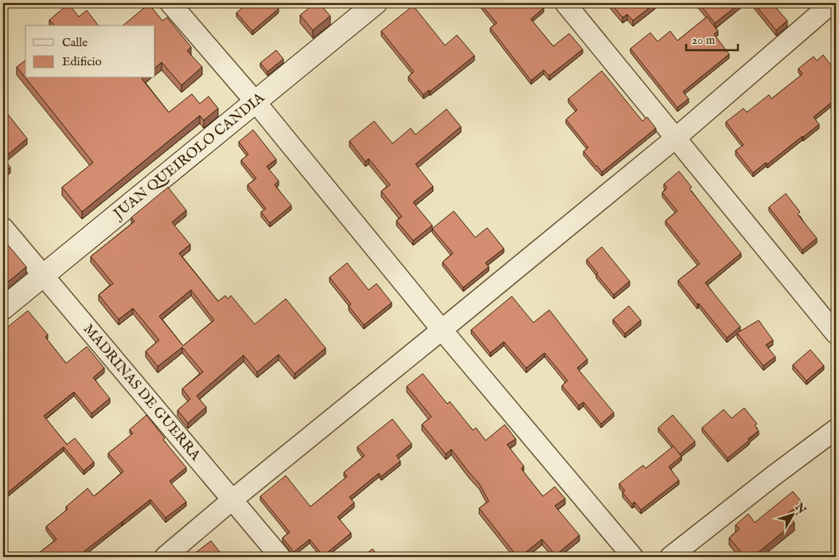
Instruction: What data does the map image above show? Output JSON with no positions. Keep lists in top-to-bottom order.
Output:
{
  "streets": {
    "street": ["JUAN QUEIROLO CANDIA", "MADRINAS DE GUERRA"]
  },
  "crossings": [
    ["JUAN QUEIROLO CANDIA", "MADRINAS DE GUERRA"]
  ],
  "legend": ["Calle", "Edificio"],
  "scale_bar": "20 m",
  "north": "top right"
}
